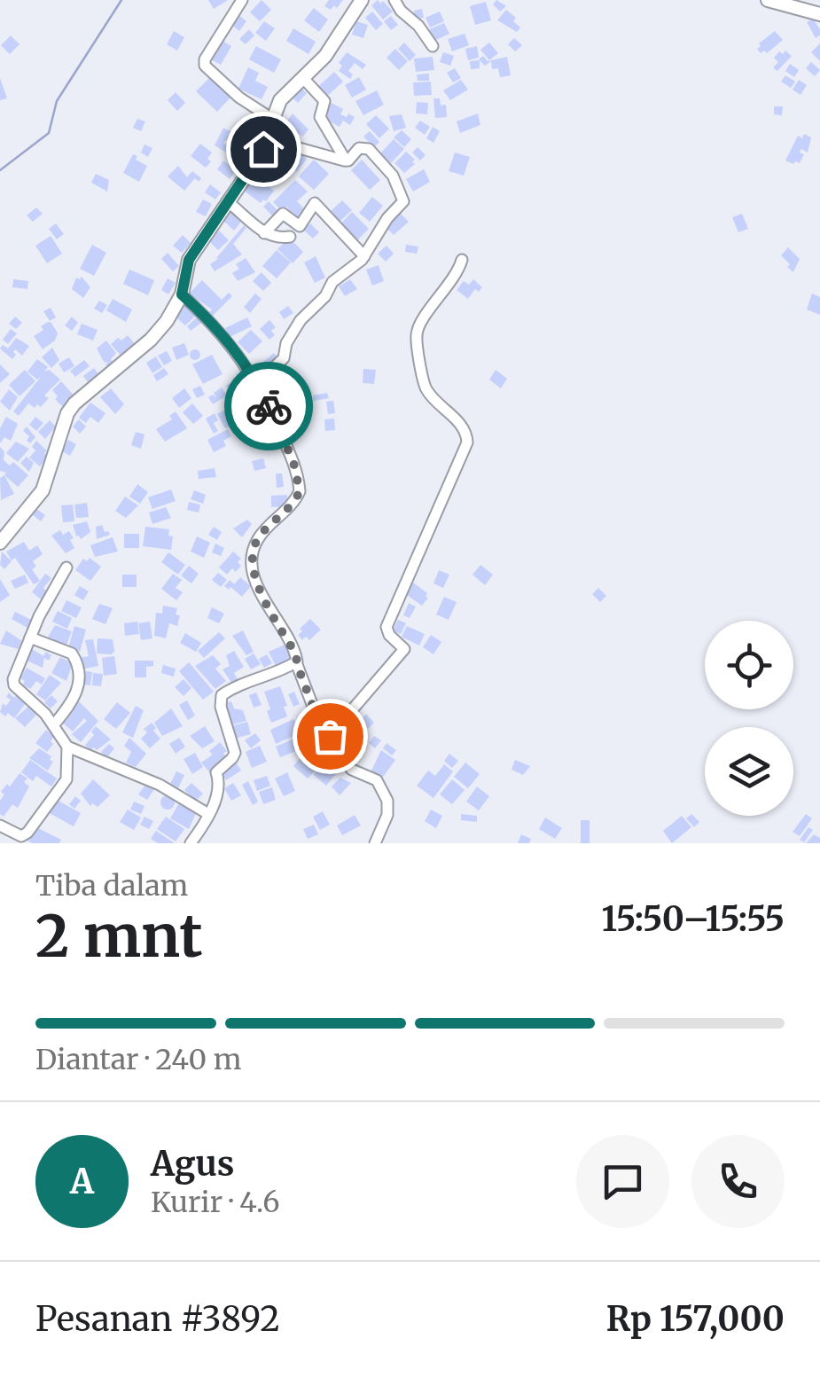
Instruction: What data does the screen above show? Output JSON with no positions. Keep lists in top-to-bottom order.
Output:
{
  "page": {
    "heading": ["2 mnt", "Tiba dalam", "15:50–15:55"],
    "panel": [
      "Agus",
      "Kurir · 4.6",
      "Pesanan #3892",
      "Rp 157,000"
    ],
    "bar": "Diantar · 240 m",
    "round": "A"
  }
}
